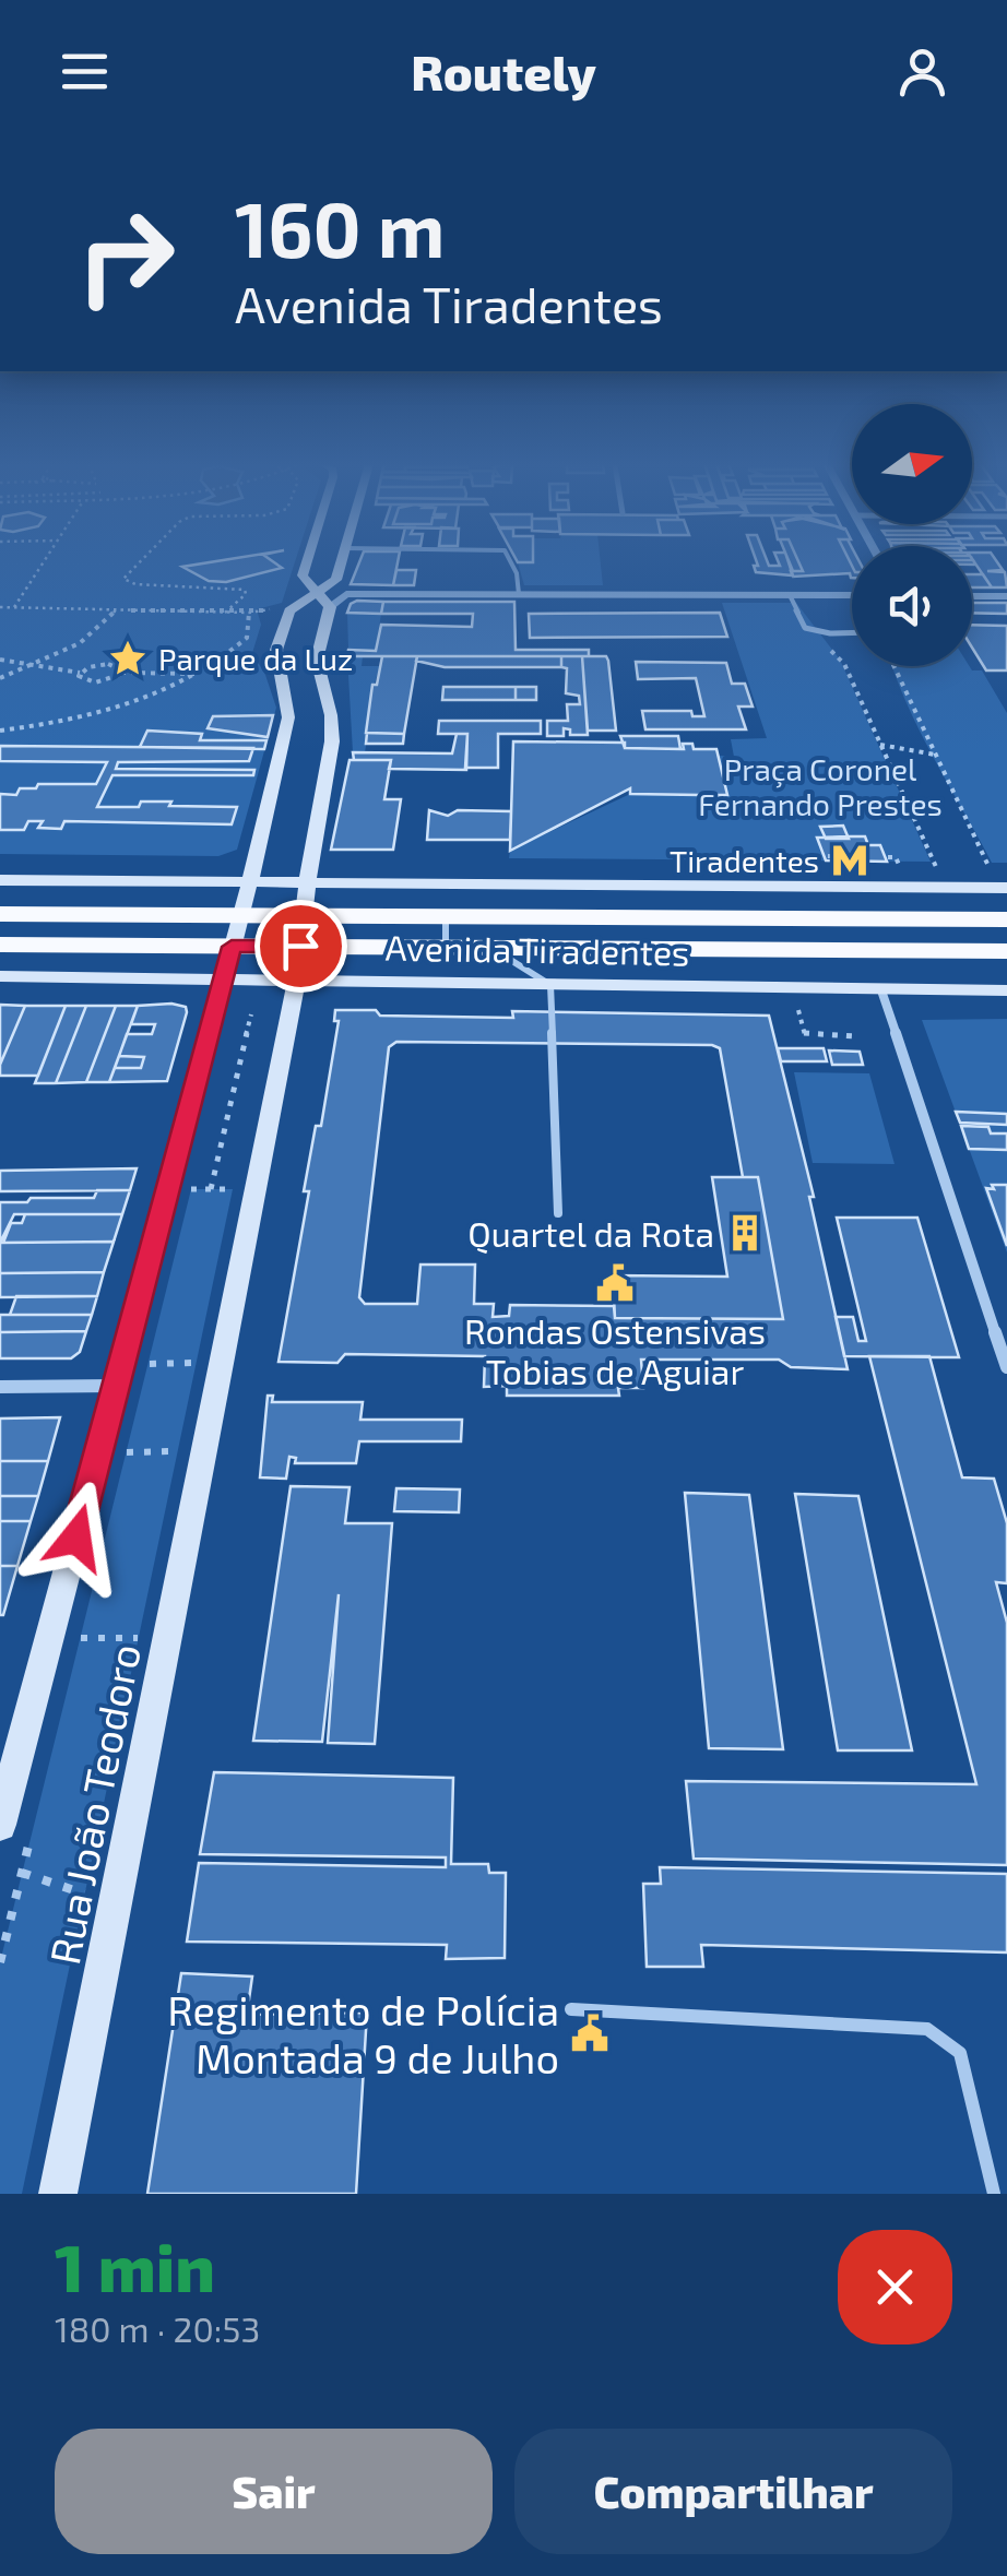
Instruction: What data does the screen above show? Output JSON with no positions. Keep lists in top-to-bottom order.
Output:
{
  "streets": {
    "highway": ["Avenida Tiradentes"],
    "main road": ["Rua João Teodoro"]
  },
  "crossings": [
    ["Avenida Tiradentes", "Rua João Teodoro"]
  ],
  "parks": ["Praça Coronel Fernando Prestes"],
  "places": {
    "place": ["Parque da Luz"],
    "metro station": ["Tiradentes"],
    "building": ["Quartel da Rota"],
    "public building": ["Rondas Ostensivas Tobias de Aguiar", "Regimento de Polícia Montada 9 de Julho"]
  },
  "north": "right",
  "page": {
    "header": "Routely",
    "turn": ["160 m", "Avenida Tiradentes"],
    "heading": ["1 min", "180 m · 20:53"],
    "buttons": ["Sair", "Compartilhar"]
  }
}
